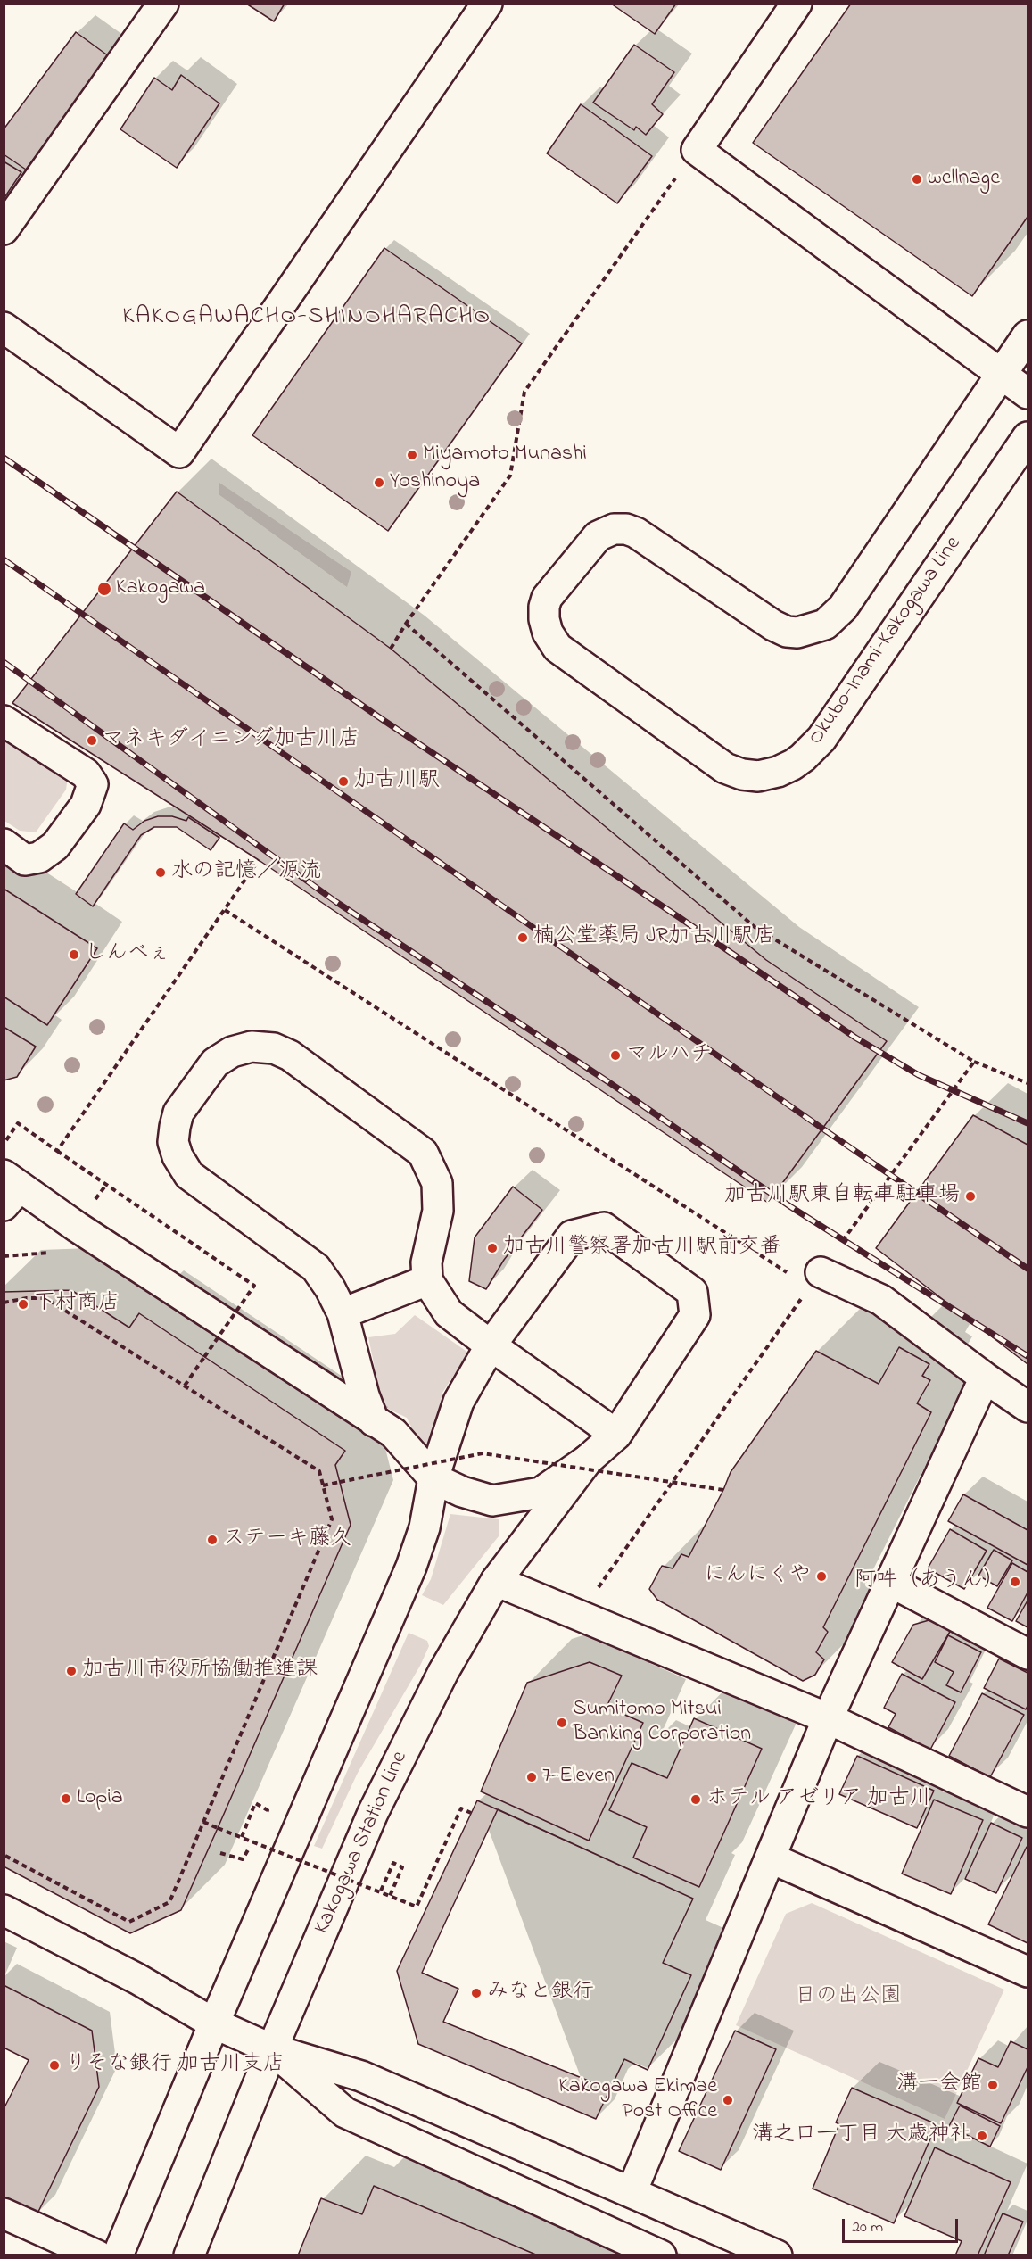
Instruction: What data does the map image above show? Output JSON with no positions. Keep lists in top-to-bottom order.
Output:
{
  "streets": {
    "street": ["Okubo-Inami-Kakogawa Line", "Kakogawa Station Line"]
  },
  "districts": ["KAKOGAWACHO-SHINOHARACHO"],
  "parks": ["日の出公園"],
  "places": [
    "wellnage",
    "Miyamoto Munashi",
    "Yoshinoya",
    "Kakogawa",
    "マネキダイニング加古川店",
    "加古川駅",
    "水の記憶／源流",
    "楠公堂薬局 JR加古川駅店",
    "しんべぇ",
    "マルハチ",
    "加古川駅東自転車駐車場",
    "加古川警察署加古川駅前交番",
    "下村商店",
    "ステーキ藤久",
    "にんにくや",
    "阿吽（あうん）",
    "加古川市役所協働推進課",
    "Sumitomo Mitsui Banking Corporation",
    "7-Eleven",
    "Lopia",
    "ホテル アゼリア 加古川",
    "みなと銀行",
    "りそな銀行 加古川支店",
    "溝一会館",
    "Kakogawa Ekimae Post Office",
    "溝之口一丁目 大歳神社"
  ],
  "scale_bar": "20 m"
}
